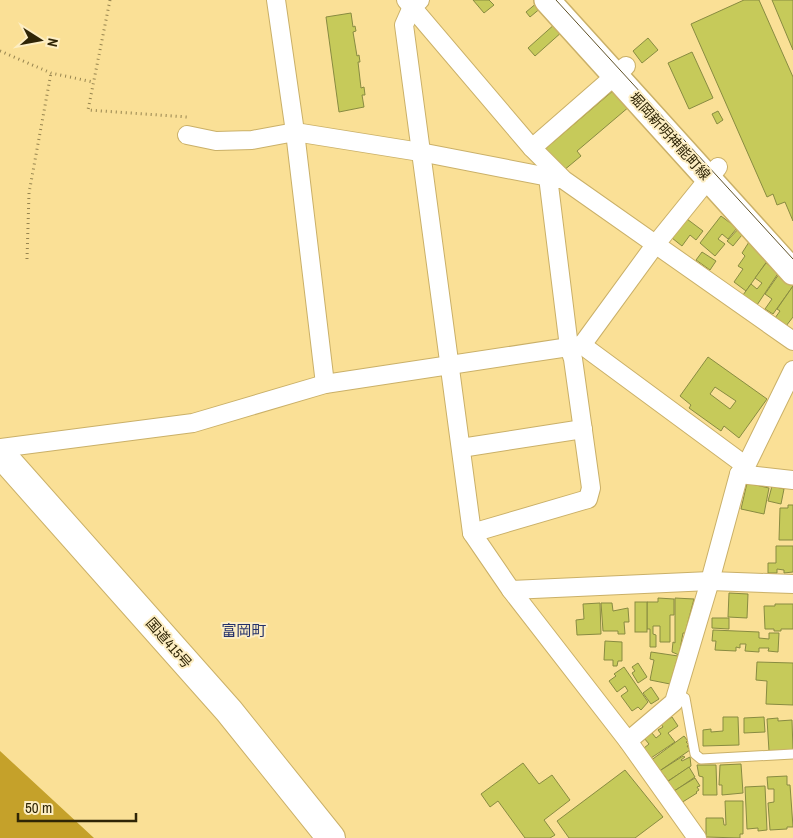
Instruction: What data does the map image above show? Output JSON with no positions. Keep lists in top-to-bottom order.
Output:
{
  "streets": {
    "highway": ["国道415号"],
    "main road": ["堀岡新明神能町線"]
  },
  "districts": ["富岡町"],
  "scale_bar": "50 m",
  "north": "right"
}
